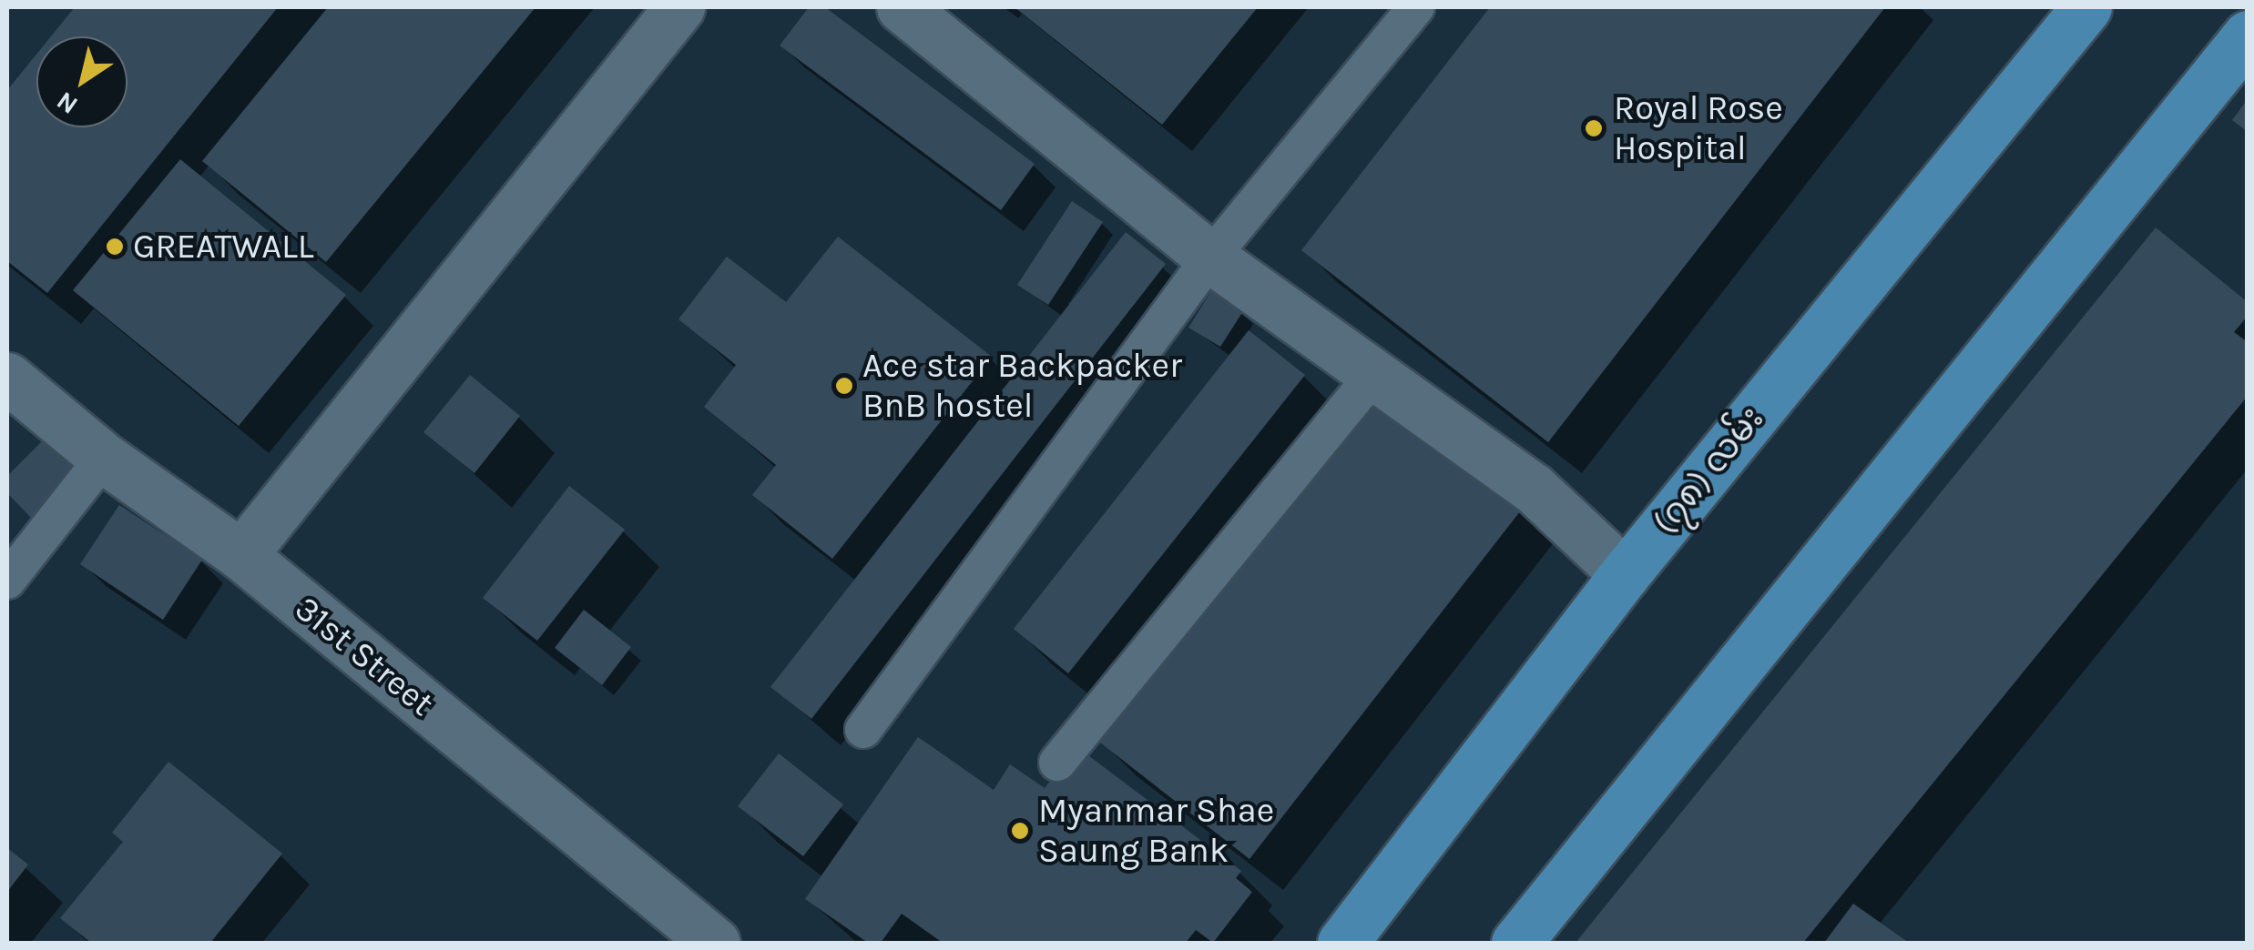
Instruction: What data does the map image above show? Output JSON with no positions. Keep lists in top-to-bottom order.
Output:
{
  "streets": {
    "main road": ["(၇၈) လမ်း"],
    "street": ["31st Street"]
  },
  "places": [
    "Royal Rose Hospital",
    "GREATWALL",
    "Ace star Backpacker BnB hostel",
    "Myanmar Shae Saung Bank"
  ],
  "north": "bottom left"
}
